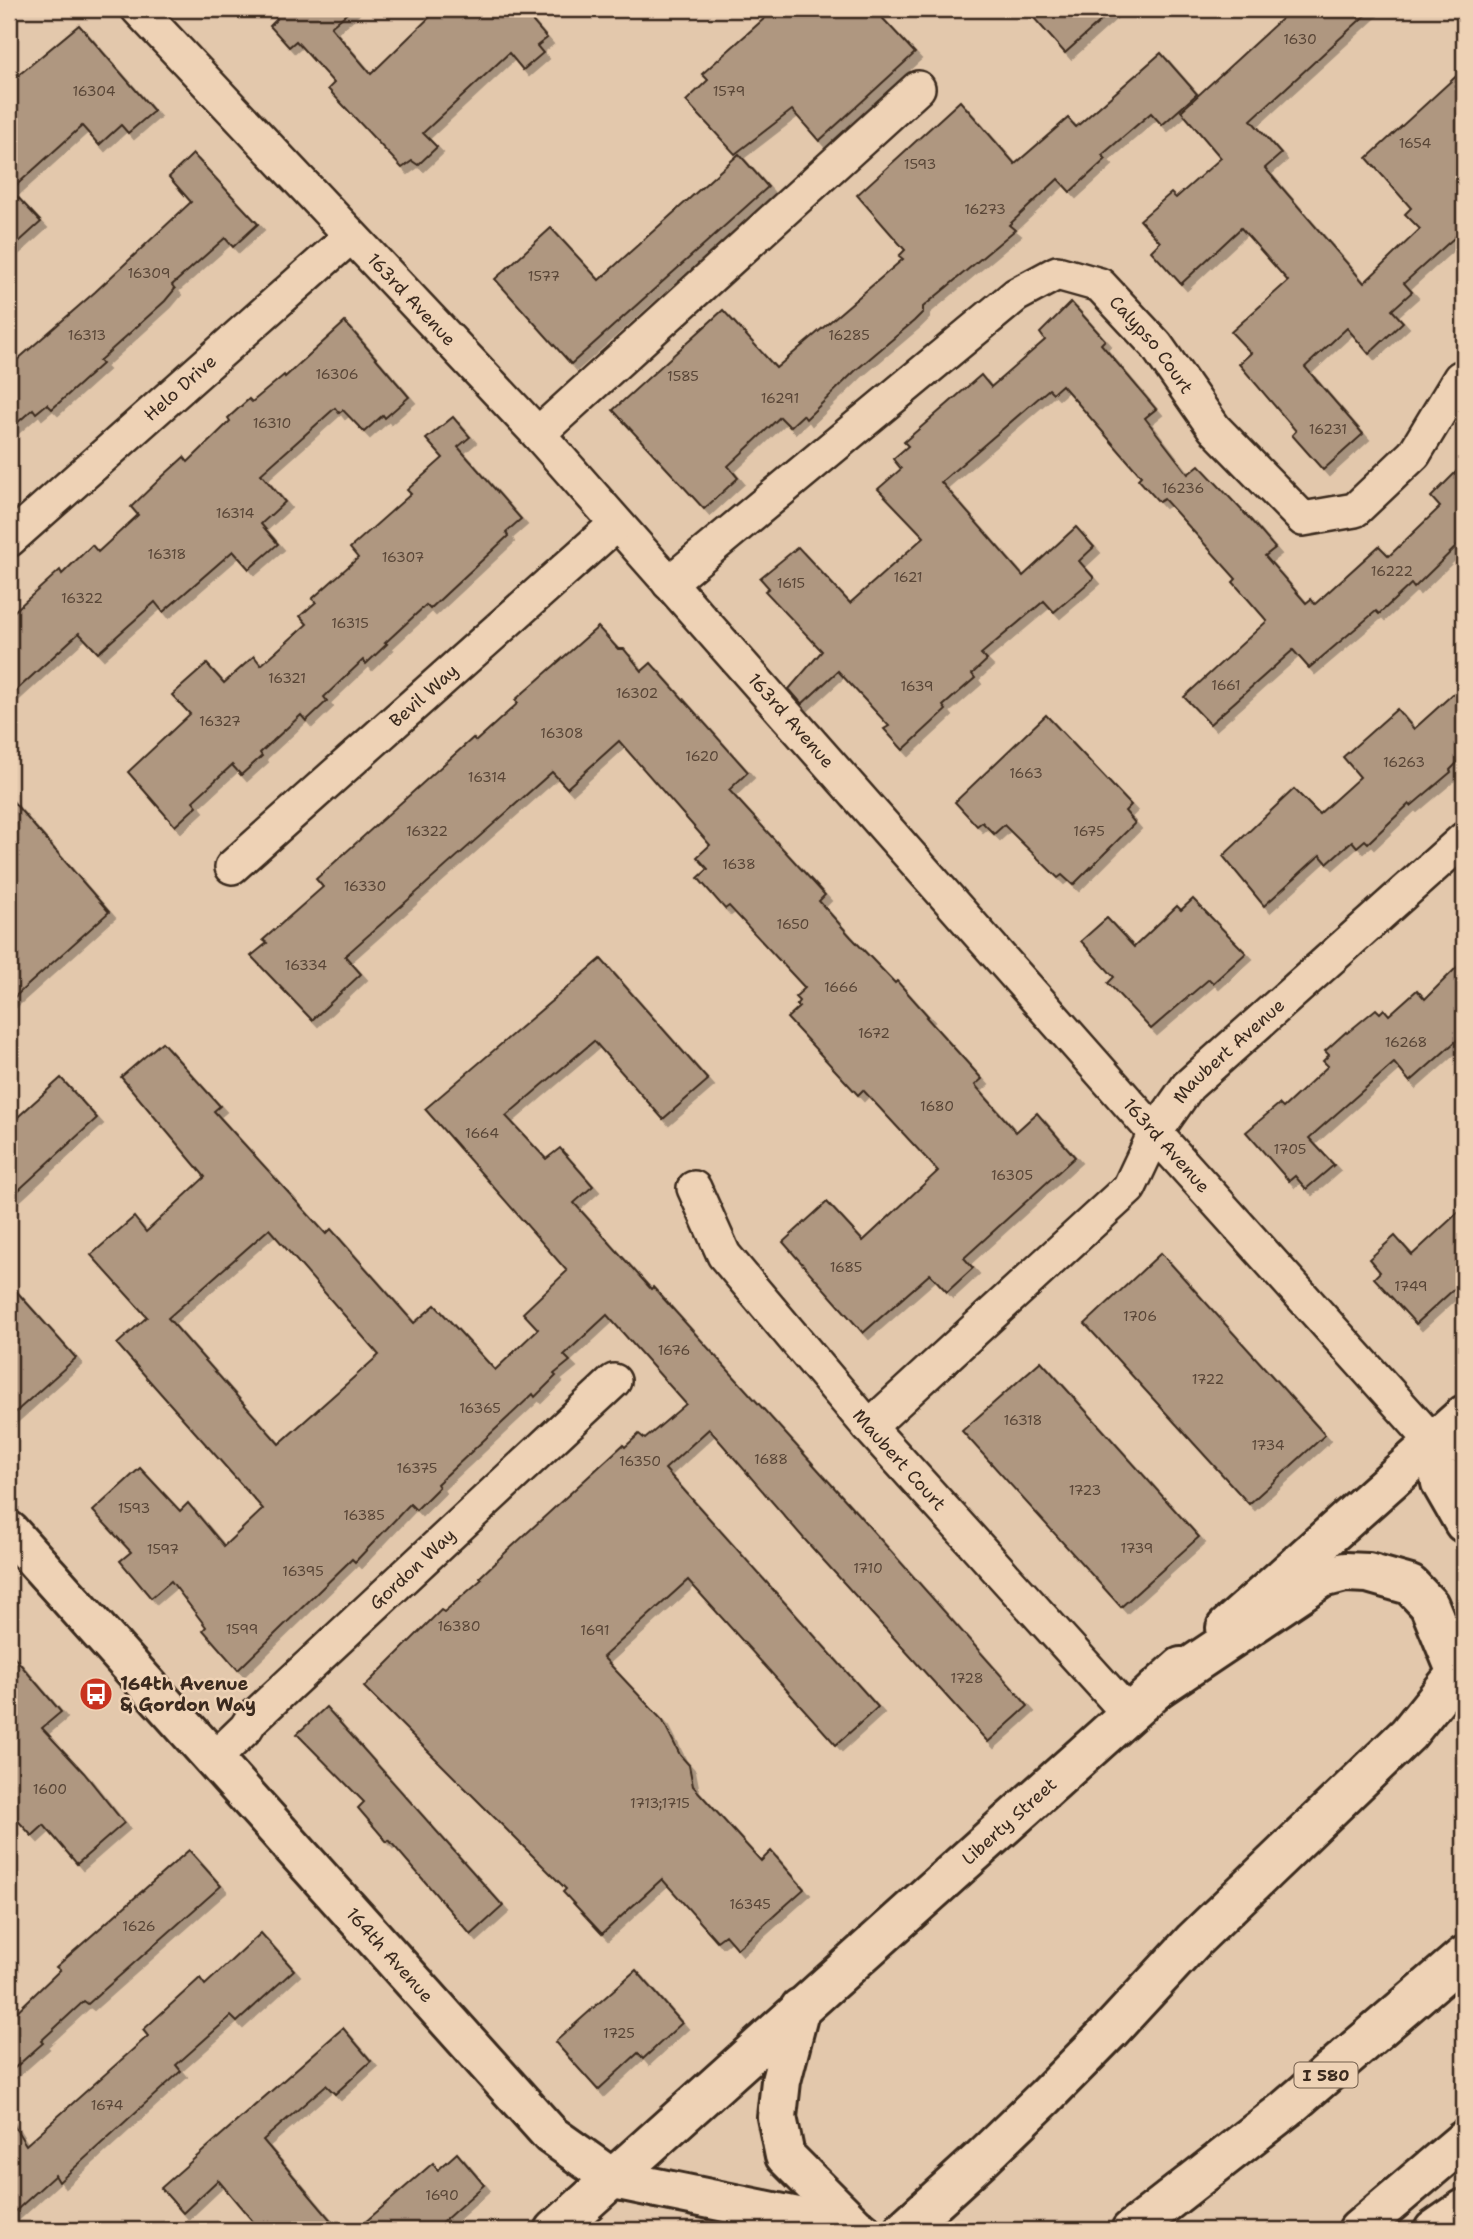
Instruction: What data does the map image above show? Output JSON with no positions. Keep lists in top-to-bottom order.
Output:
{
  "streets": {
    "main road": ["Liberty Street", "164th Avenue", "I 580"],
    "street": [
      "163rd Avenue",
      "Calypso Court",
      "Helo Drive",
      "Bevil Way",
      "Maubert Avenue",
      "Maubert Court",
      "Gordon Way"
    ]
  },
  "crossings": [
    ["163rd Avenue", "Calypso Court"],
    ["163rd Avenue", "Helo Drive"],
    ["163rd Avenue", "Bevil Way"],
    ["163rd Avenue", "Maubert Avenue"],
    ["163rd Avenue", "Liberty Street"],
    ["Maubert Avenue", "Maubert Court"],
    ["Maubert Court", "Liberty Street"],
    ["Gordon Way", "164th Avenue"],
    ["Liberty Street", "164th Avenue"]
  ],
  "places": {
    "bus stop": ["164th Avenue & Gordon Way"]
  },
  "house_numbers": [
    "1630",
    "16304",
    "1579",
    "1654",
    "1593",
    "16273",
    "16309",
    "1577",
    "16313",
    "16285",
    "16306",
    "1585",
    "16291",
    "16310",
    "16231",
    "16236",
    "16314",
    "16318",
    "16307",
    "16222",
    "1621",
    "1615",
    "16322",
    "16315",
    "16321",
    "1661",
    "1639",
    "16302",
    "16327",
    "16308",
    "1620",
    "16263",
    "1663",
    "16314",
    "16322",
    "1675",
    "1638",
    "16330",
    "1650",
    "16334",
    "1666",
    "1672",
    "16268",
    "1680",
    "1664",
    "1705",
    "16305",
    "1685",
    "1749",
    "1706",
    "1676",
    "1722",
    "16365",
    "16318",
    "1734",
    "1688",
    "16350",
    "16375",
    "1723",
    "1593",
    "16385",
    "1739",
    "1597",
    "1710",
    "16395",
    "16380",
    "1599",
    "1691",
    "1728",
    "1600",
    "1713;1715",
    "16345",
    "1626",
    "1725",
    "1674",
    "1690"
  ]
}
